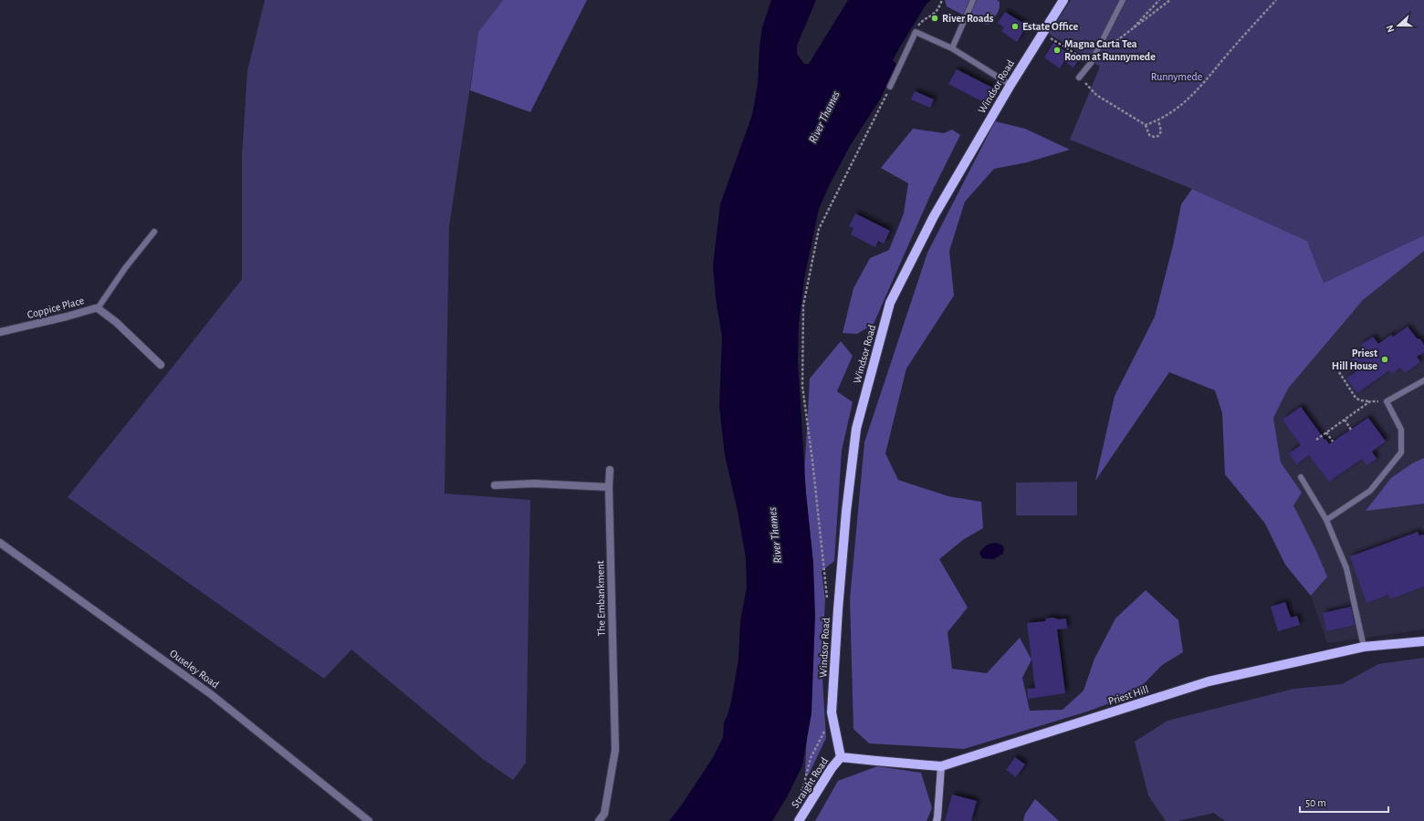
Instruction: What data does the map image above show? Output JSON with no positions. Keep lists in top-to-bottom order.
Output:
{
  "streets": {
    "main road": ["Windsor Road", "Priest Hill", "Straight Road"],
    "street": ["Coppice Place", "The Embankment", "Ouseley Road"]
  },
  "crossings": [
    ["Windsor Road", "Priest Hill"],
    ["Windsor Road", "Straight Road"],
    ["Priest Hill", "Straight Road"]
  ],
  "water": ["River Thames"],
  "parks": ["Runnymede"],
  "places": [
    "River Roads",
    "Estate Office",
    "Magna Carta Tea Room at Runnymede",
    "Priest Hill House"
  ],
  "scale_bar": "50 m",
  "north": "left"
}
